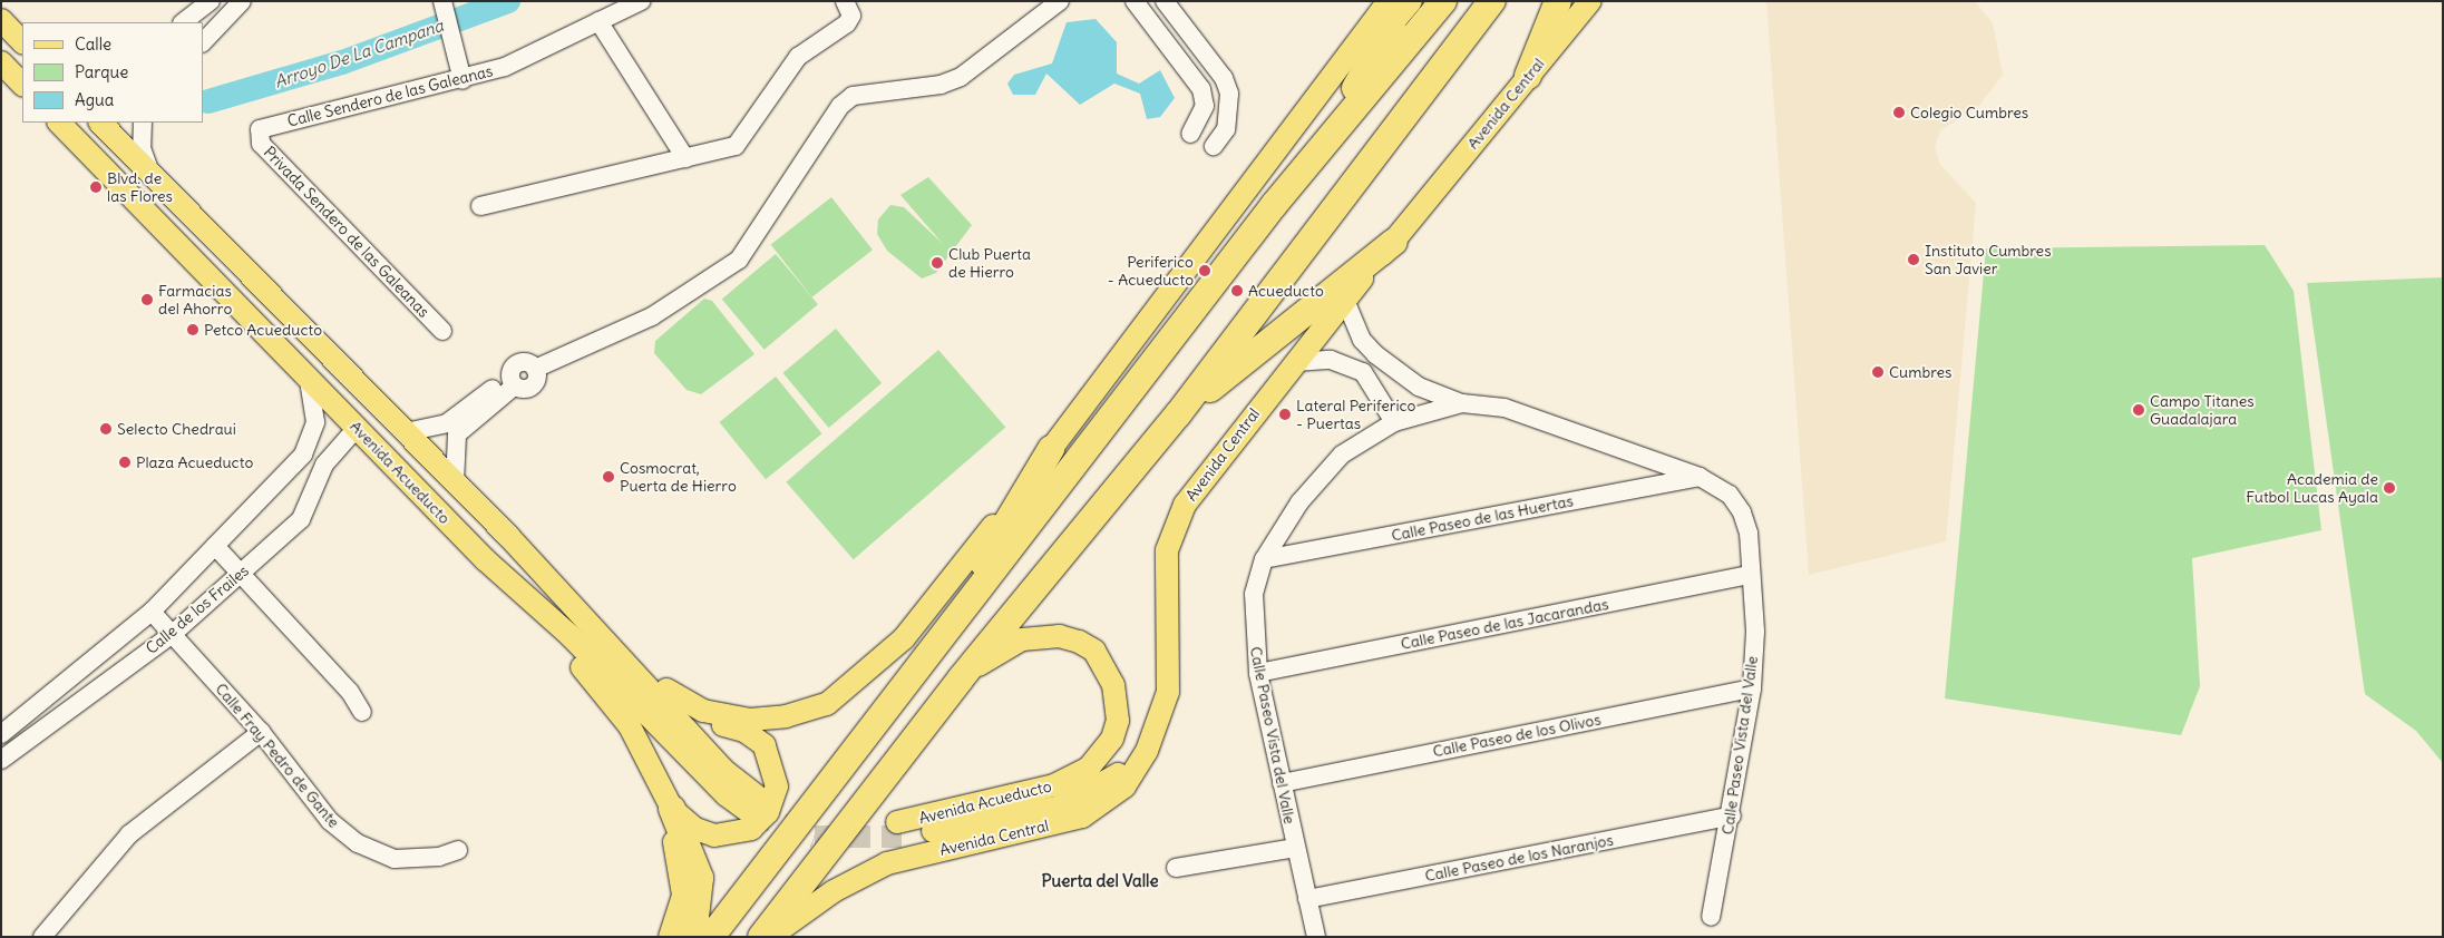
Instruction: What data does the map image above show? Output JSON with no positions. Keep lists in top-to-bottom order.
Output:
{
  "streets": {
    "main road": ["Avenida Central", "Avenida Acueducto"],
    "street": [
      "Calle Sendero de las Galeanas",
      "Privada Sendero de las Galeanas",
      "Calle Paseo de las Huertas",
      "Calle de los Frailes",
      "Calle Paseo de las Jacarandas",
      "Calle Paseo Vista del Valle",
      "Calle Paseo de los Olivos",
      "Calle Fray Pedro de Gante",
      "Calle Paseo de los Naranjos"
    ]
  },
  "crossings": [
    ["Calle Sendero de las Galeanas", "Privada Sendero de las Galeanas"],
    ["Avenida Central", "Avenida Acueducto"],
    ["Avenida Central", "Calle Paseo Vista del Valle"],
    ["Avenida Acueducto", "Calle de los Frailes"],
    ["Calle Paseo de las Huertas", "Calle Paseo Vista del Valle"],
    ["Calle de los Frailes", "Calle Fray Pedro de Gante"],
    ["Calle Paseo de las Jacarandas", "Calle Paseo Vista del Valle"],
    ["Calle Paseo Vista del Valle", "Calle Paseo de los Olivos"],
    ["Calle Paseo Vista del Valle", "Calle Paseo de los Naranjos"]
  ],
  "districts": ["Puerta del Valle"],
  "water": ["Arroyo De La Campana"],
  "places": [
    "Colegio Cumbres",
    "Blvd. de las Flores",
    "Instituto Cumbres San Javier",
    "Club Puerta de Hierro",
    "Periferico - Acueducto",
    "Acueducto",
    "Farmacias del Ahorro",
    "Petco Acueducto",
    "Cumbres",
    "Campo Titanes Guadalajara",
    "Lateral Periferico - Puertas",
    "Selecto Chedraui",
    "Plaza Acueducto",
    "Cosmocrat, Puerta de Hierro",
    "Academia de Futbol Lucas Ayala"
  ],
  "legend": ["Calle", "Parque", "Agua"]
}
